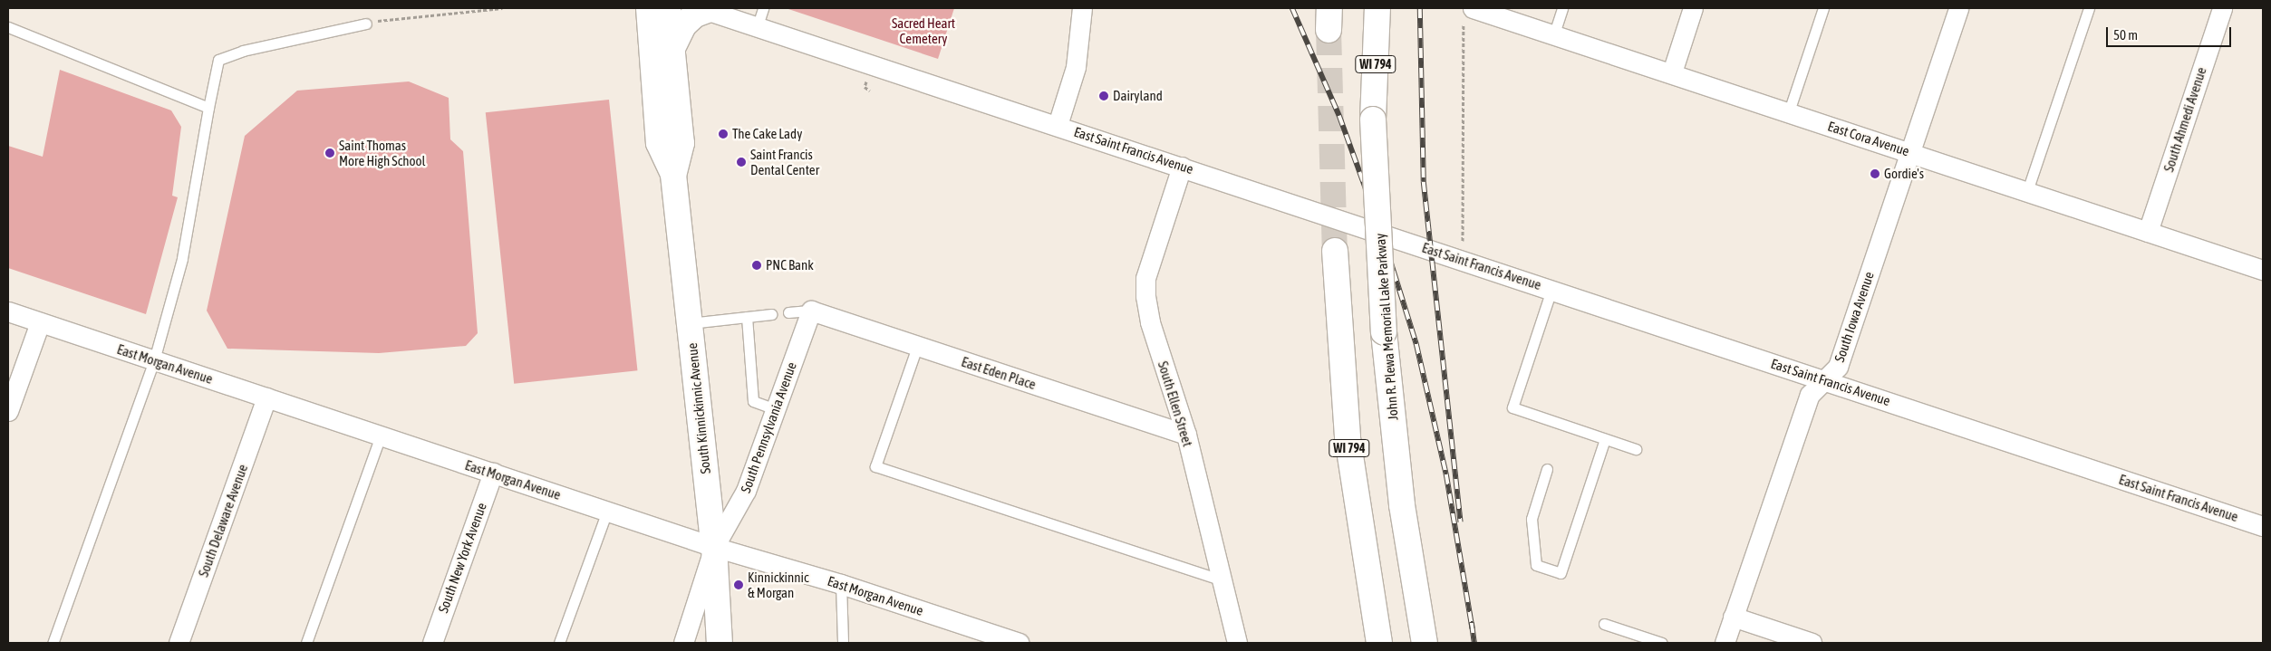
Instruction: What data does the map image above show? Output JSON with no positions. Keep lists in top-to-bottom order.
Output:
{
  "streets": {
    "main road": ["WI 794", "John R. Plewa Memorial Lake Parkway", "South Kinnickinnic Avenue"],
    "street": [
      "South Ahmedi Avenue",
      "East Cora Avenue",
      "East Saint Francis Avenue",
      "South Iowa Avenue",
      "East Morgan Avenue",
      "East Eden Place",
      "South Ellen Street",
      "South Pennsylvania Avenue",
      "South Delaware Avenue",
      "South New York Avenue"
    ]
  },
  "crossings": [
    ["South Ahmedi Avenue", "East Cora Avenue"],
    ["East Cora Avenue", "South Iowa Avenue"],
    ["East Saint Francis Avenue", "South Iowa Avenue"],
    ["East Saint Francis Avenue", "South Ellen Street"],
    ["East Morgan Avenue", "South Kinnickinnic Avenue"],
    ["East Morgan Avenue", "South Pennsylvania Avenue"],
    ["East Morgan Avenue", "South Delaware Avenue"],
    ["East Morgan Avenue", "South New York Avenue"],
    ["East Eden Place", "South Ellen Street"],
    ["East Eden Place", "South Pennsylvania Avenue"],
    ["South Kinnickinnic Avenue", "South Pennsylvania Avenue"]
  ],
  "parks": ["Sacred Heart Cemetery"],
  "places": [
    "Dairyland",
    "The Cake Lady",
    "Saint Thomas More High School",
    "Saint Francis Dental Center",
    "Gordie's",
    "PNC Bank",
    "Kinnickinnic & Morgan"
  ],
  "scale_bar": "50 m"
}
